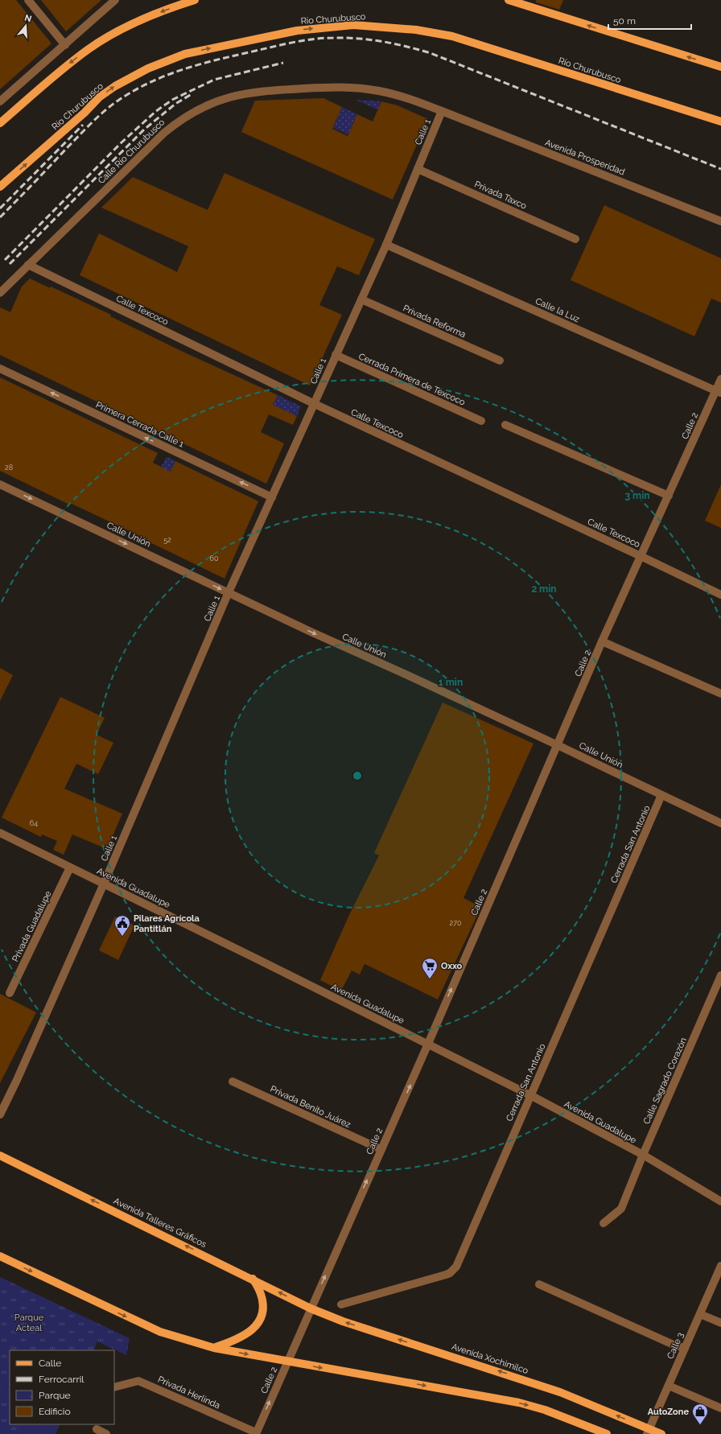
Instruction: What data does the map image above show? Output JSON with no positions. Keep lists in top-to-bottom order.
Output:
{
  "streets": {
    "main road": ["Río Churubusco", "Avenida Talleres Gráficos", "Avenida Xochimilco"],
    "street": [
      "Calle 1",
      "Calle Río Churubusco",
      "Avenida Prosperidad",
      "Privada Taxco",
      "Calle Texcoco",
      "Calle la Luz",
      "Privada Reforma",
      "Cerrada Primera de Texcoco",
      "Primera Cerrada Calle 1",
      "Calle 2",
      "Calle Unión",
      "Cerrada San Antonio",
      "Avenida Guadalupe",
      "Privada Guadalupe",
      "Calle Sagrado Corazón",
      "Privada Benito Juárez",
      "Calle 3",
      "Privada Herlinda"
    ]
  },
  "crossings": [
    ["Calle 1", "Calle Río Churubusco"],
    ["Calle 1", "Avenida Prosperidad"],
    ["Calle 1", "Privada Taxco"],
    ["Calle 1", "Calle Texcoco"],
    ["Calle 1", "Calle la Luz"],
    ["Calle 1", "Privada Reforma"],
    ["Calle 1", "Cerrada Primera de Texcoco"],
    ["Calle 1", "Primera Cerrada Calle 1"],
    ["Calle 1", "Calle Unión"],
    ["Calle 1", "Avenida Guadalupe"],
    ["Calle Río Churubusco", "Avenida Prosperidad"],
    ["Calle Río Churubusco", "Calle Texcoco"],
    ["Calle Texcoco", "Calle 2"],
    ["Calle la Luz", "Calle 2"],
    ["Calle 2", "Calle Unión"],
    ["Calle 2", "Avenida Guadalupe"],
    ["Calle 2", "Privada Benito Juárez"],
    ["Calle 2", "Avenida Talleres Gráficos"],
    ["Calle 2", "Avenida Xochimilco"],
    ["Calle 2", "Privada Herlinda"],
    ["Calle Unión", "Cerrada San Antonio"],
    ["Cerrada San Antonio", "Avenida Guadalupe"],
    ["Avenida Guadalupe", "Privada Guadalupe"],
    ["Avenida Guadalupe", "Calle Sagrado Corazón"],
    ["Avenida Talleres Gráficos", "Avenida Xochimilco"],
    ["Calle 3", "Avenida Xochimilco"]
  ],
  "one_way": [
    "Río Churubusco",
    "Primera Cerrada Calle 1",
    "Calle 2",
    "Calle Unión",
    "Avenida Talleres Gráficos"
  ],
  "parks": ["Parque Acteal"],
  "places": {
    "public building": ["Pilares Agrícola Pantitlán"],
    "supermarket": ["Oxxo"],
    "shop": ["AutoZone"]
  },
  "house_numbers": [
    "28",
    "52",
    "60",
    "64",
    "270"
  ],
  "legend": [
    "Calle",
    "Ferrocarril",
    "Parque",
    "Edificio"
  ],
  "scale_bar": "50 m",
  "north": "top",
  "rings": ["3 min", "2 min", "1 min"]
}
